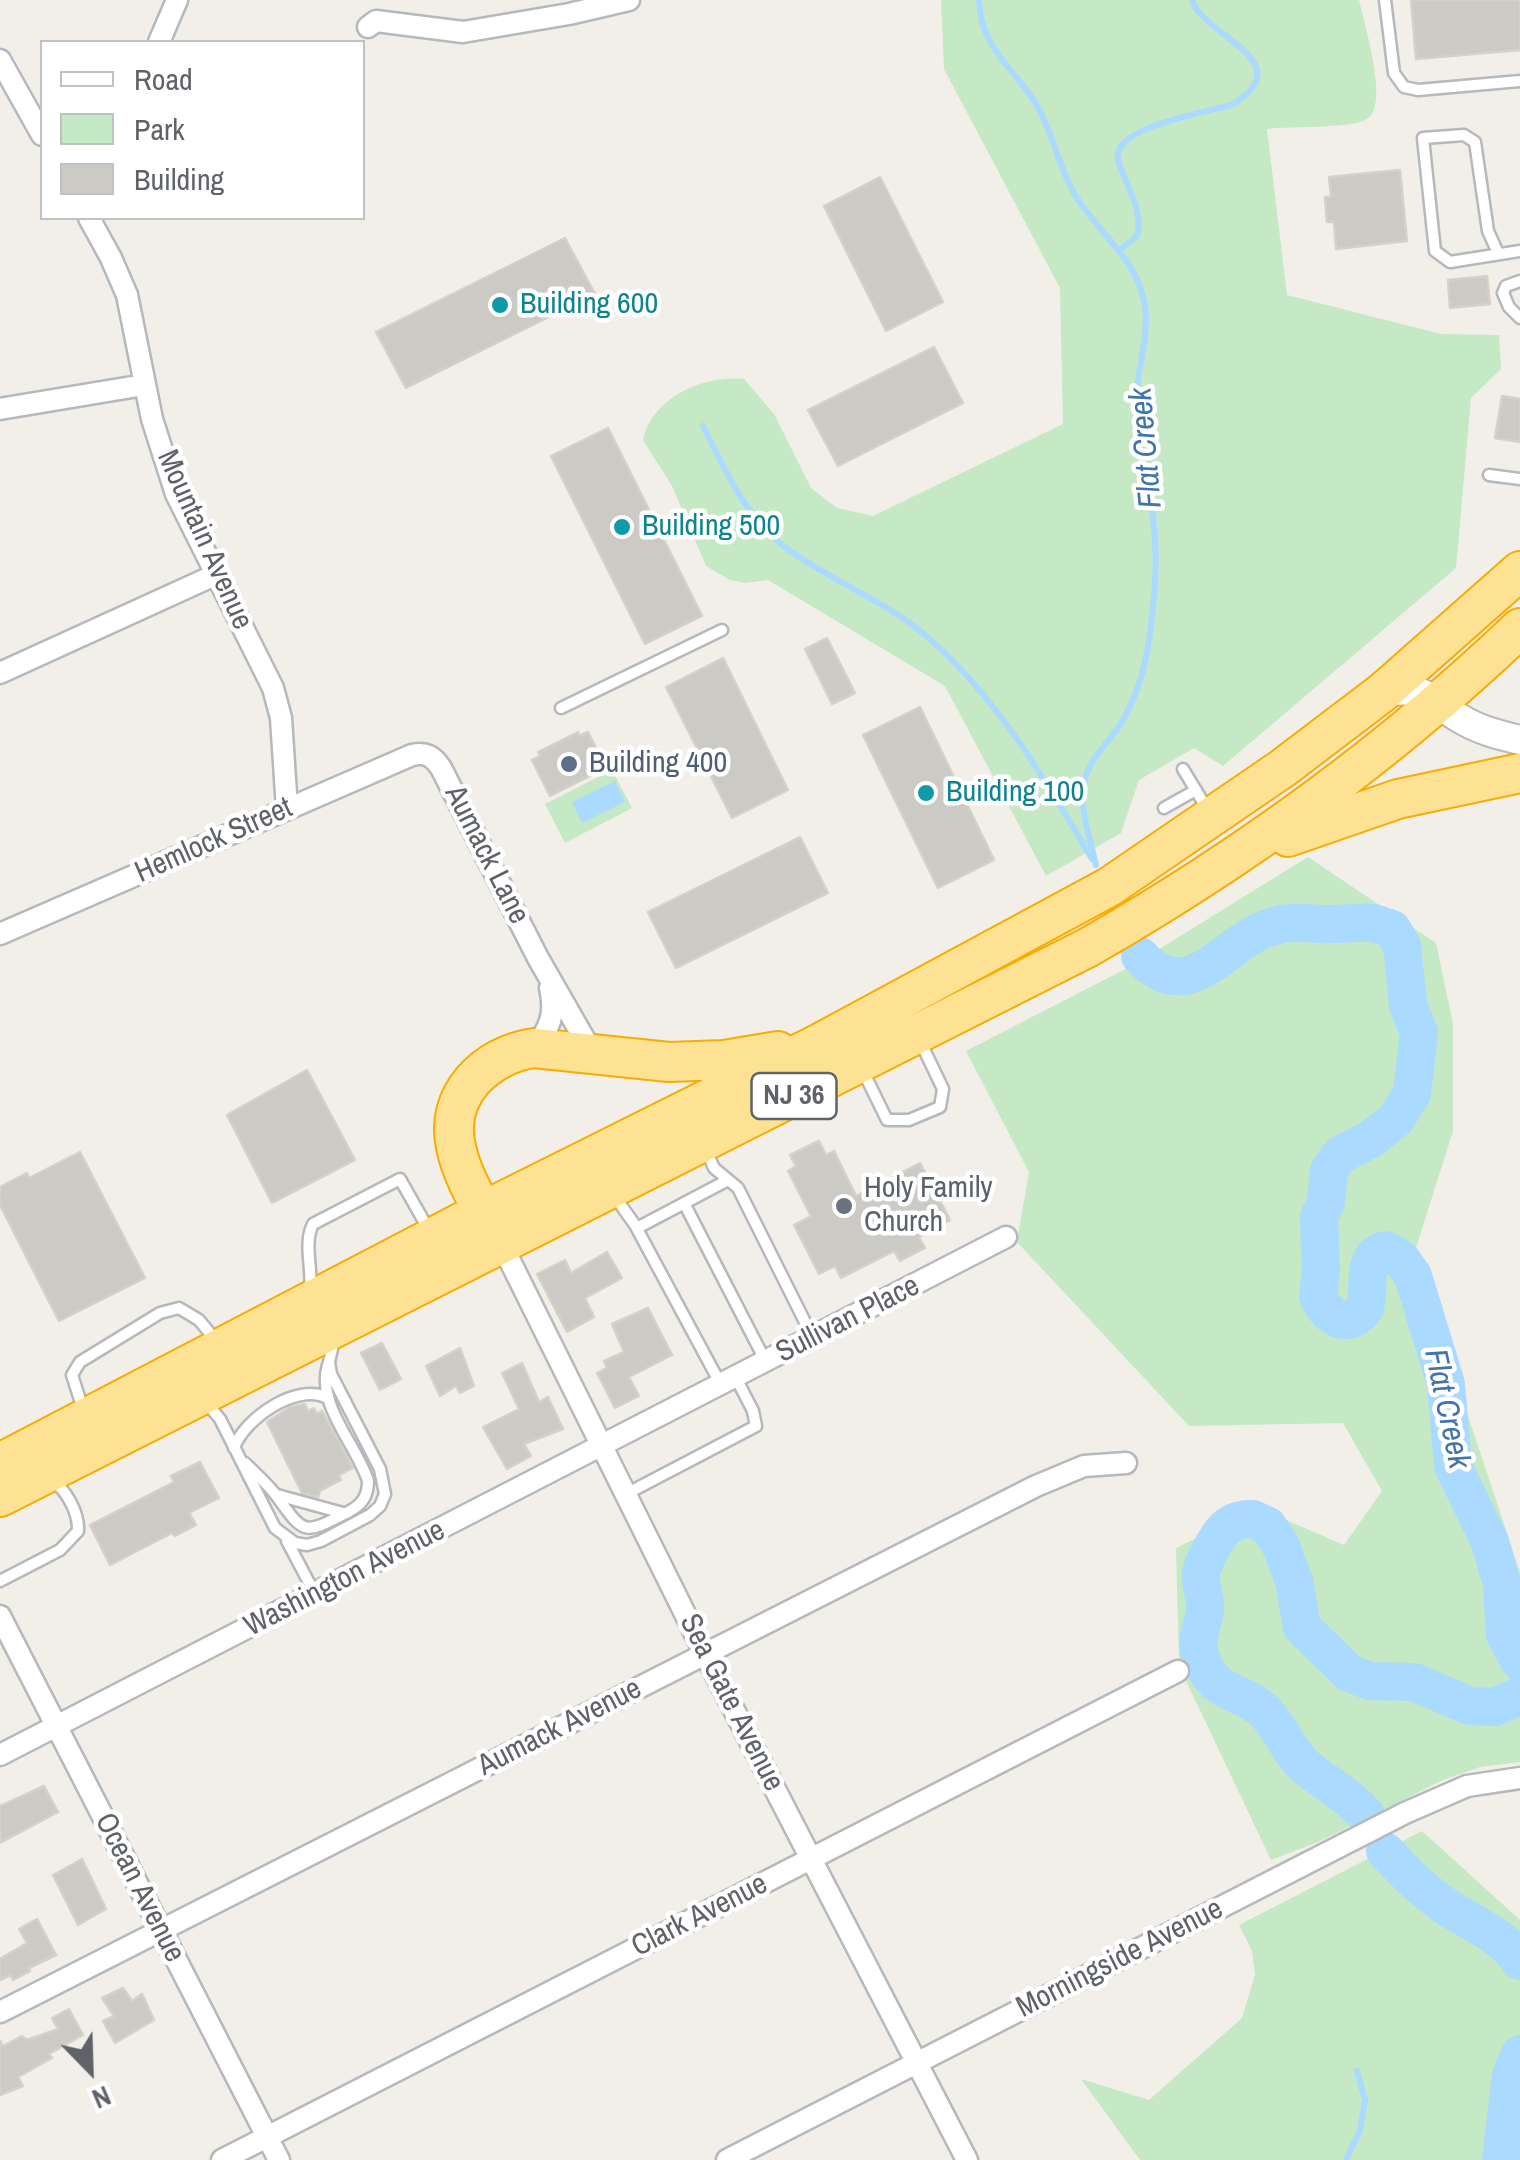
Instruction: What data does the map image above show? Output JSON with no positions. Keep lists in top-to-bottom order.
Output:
{
  "streets": {
    "highway": ["NJ 36"],
    "street": [
      "Mountain Avenue",
      "Hemlock Street",
      "Aumack Lane",
      "Sullivan Place",
      "Washington Avenue",
      "Sea Gate Avenue",
      "Aumack Avenue",
      "Ocean Avenue",
      "Clark Avenue",
      "Morningside Avenue"
    ]
  },
  "crossings": [
    ["Mountain Avenue", "Hemlock Street"],
    ["Hemlock Street", "Aumack Lane"],
    ["NJ 36", "Sea Gate Avenue"],
    ["Sullivan Place", "Washington Avenue"],
    ["Washington Avenue", "Sea Gate Avenue"],
    ["Washington Avenue", "Ocean Avenue"],
    ["Sea Gate Avenue", "Aumack Avenue"],
    ["Sea Gate Avenue", "Clark Avenue"],
    ["Sea Gate Avenue", "Morningside Avenue"],
    ["Aumack Avenue", "Ocean Avenue"],
    ["Ocean Avenue", "Clark Avenue"]
  ],
  "water": ["Flat Creek"],
  "places": [
    "Building 600",
    "Building 500",
    "Building 400",
    "Building 100",
    "Holy Family Church"
  ],
  "legend": ["Road", "Park", "Building"],
  "north": "bottom right"
}
